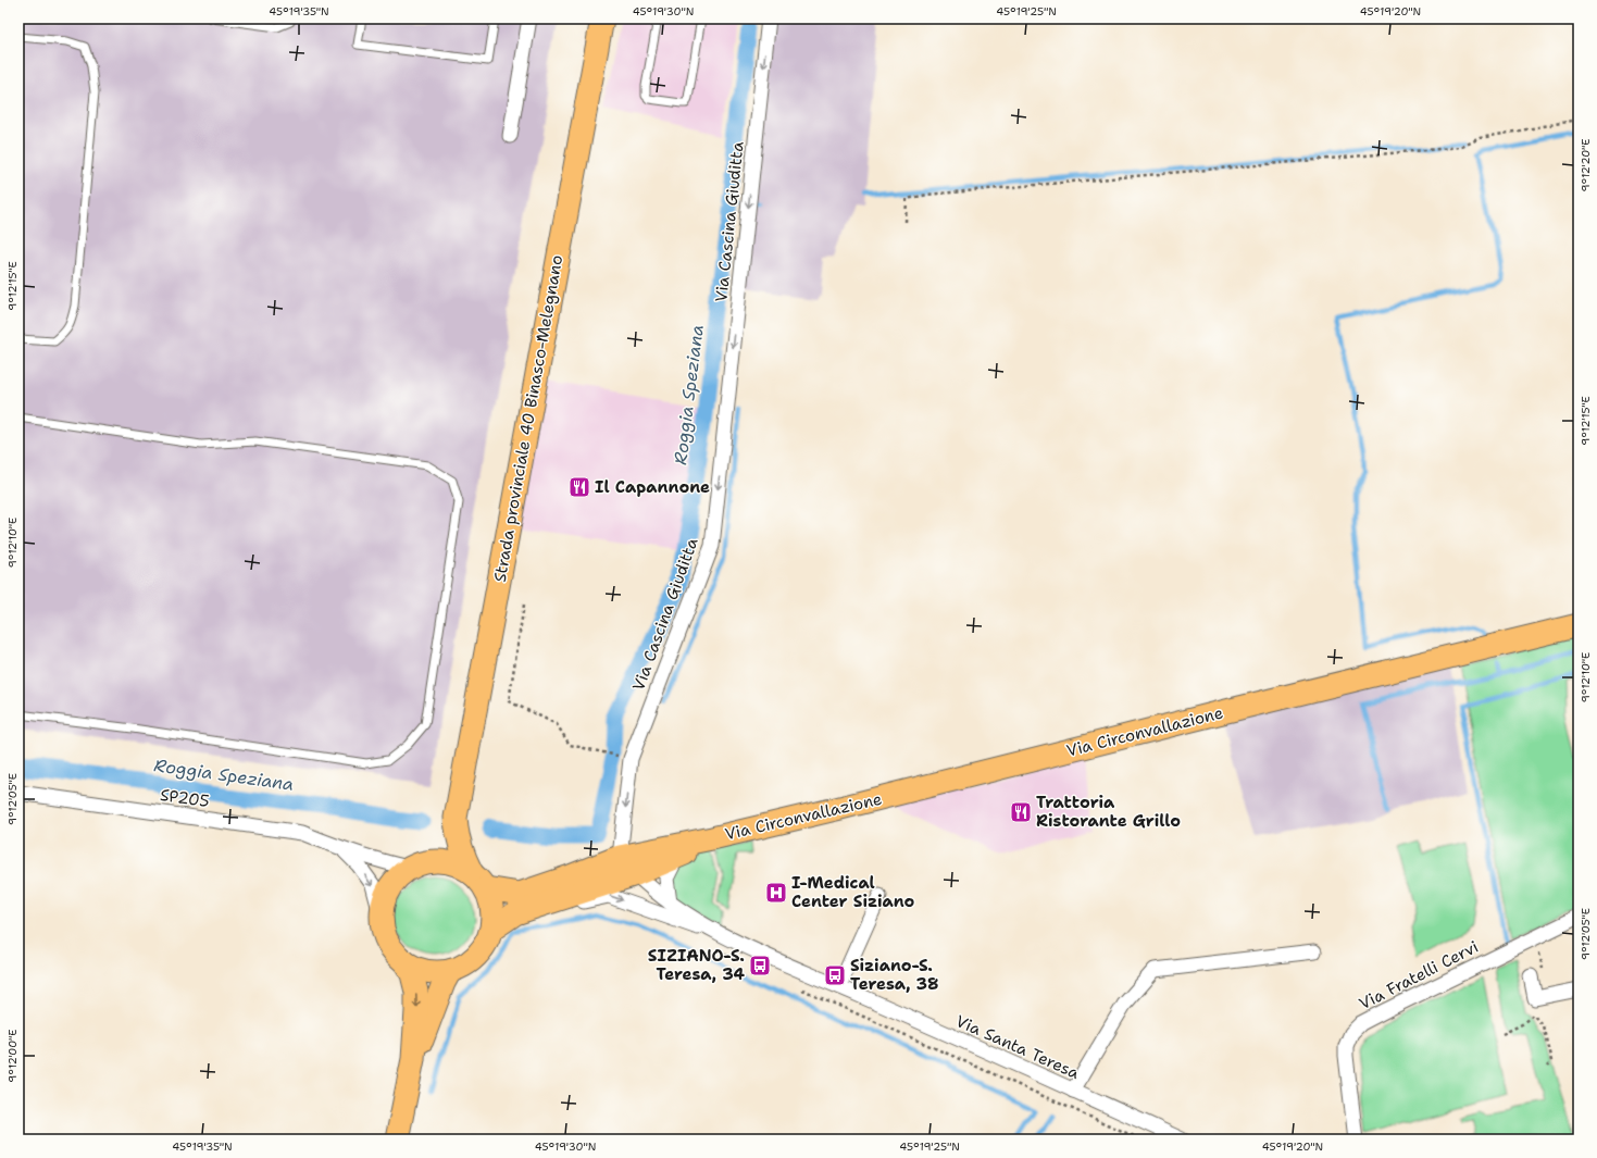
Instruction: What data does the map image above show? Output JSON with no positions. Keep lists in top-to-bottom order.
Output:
{
  "streets": {
    "main road": ["Strada provinciale 40 Binasco-Melegnano", "Via Circonvallazione"],
    "street": [
      "Via Cascina Giuditta",
      "SP205",
      "Via Fratelli Cervi",
      "Via Santa Teresa"
    ]
  },
  "crossings": [
    ["Strada provinciale 40 Binasco-Melegnano", "SP205"]
  ],
  "one_way": ["Via Cascina Giuditta"],
  "water": ["Roggia Speziana"],
  "places": {
    "restaurant": ["Il Capannone", "Trattoria Ristorante Grillo"],
    "hospital": ["I-Medical Center Siziano"],
    "bus stop": ["SIZIANO-S. Teresa, 34", "Siziano-S. Teresa, 38"]
  },
  "coordinates": [
    "45°19'35\"N",
    "45°19'30\"N",
    "45°19'25\"N",
    "45°19'20\"N",
    "9°12'20\"E",
    "9°12'15\"E",
    "9°12'10\"E",
    "9°12'05\"E",
    "9°12'00\"E"
  ]
}
